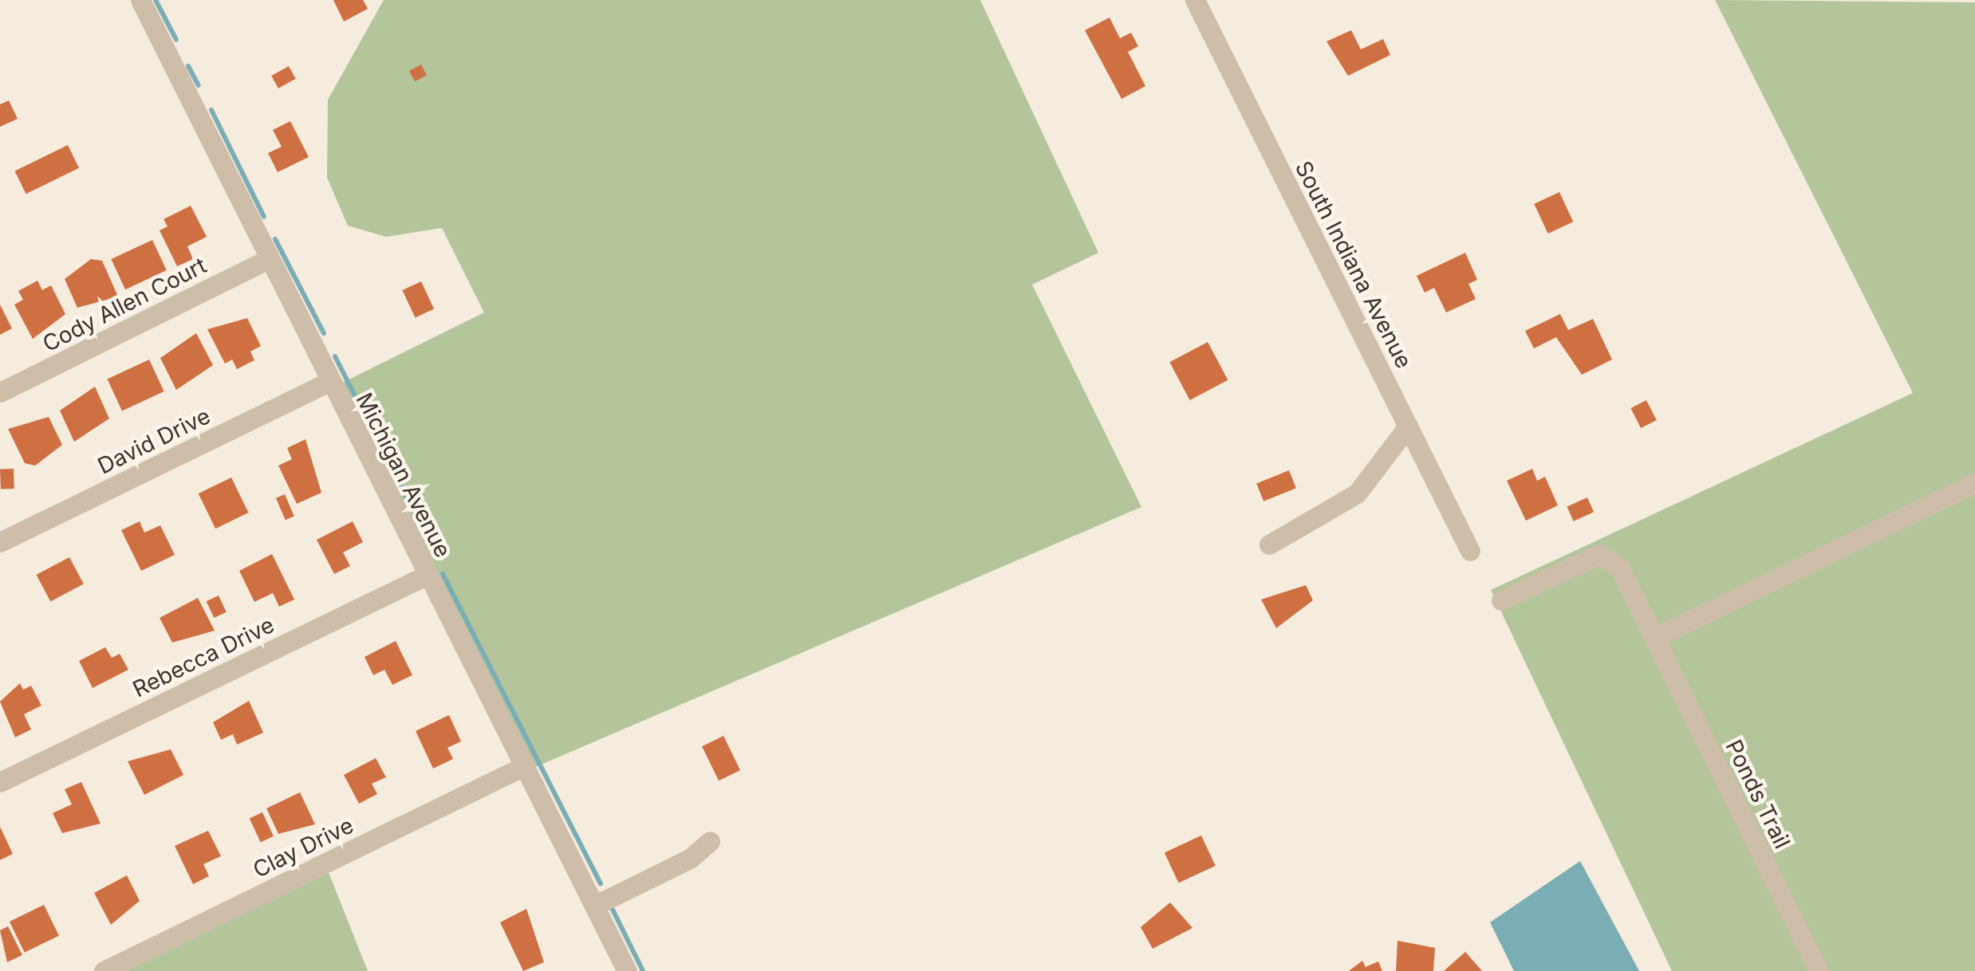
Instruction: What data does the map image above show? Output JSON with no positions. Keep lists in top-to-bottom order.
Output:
{
  "streets": {
    "street": [
      "South Indiana Avenue",
      "Cody Allen Court",
      "David Drive",
      "Michigan Avenue",
      "Rebecca Drive",
      "Ponds Trail",
      "Clay Drive"
    ]
  },
  "crossings": [
    ["Cody Allen Court", "Michigan Avenue"],
    ["David Drive", "Michigan Avenue"],
    ["Michigan Avenue", "Rebecca Drive"],
    ["Michigan Avenue", "Clay Drive"]
  ]
}
